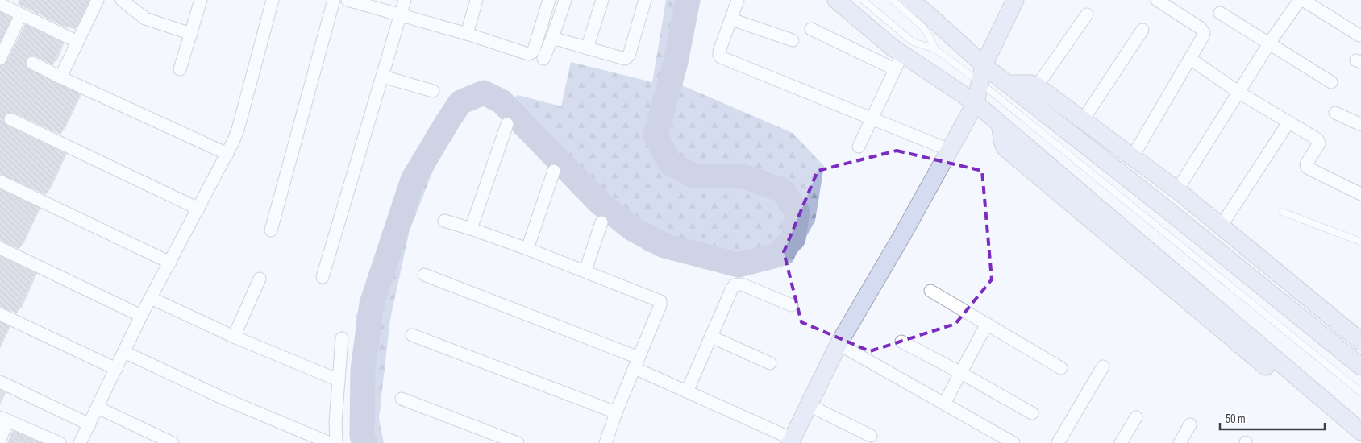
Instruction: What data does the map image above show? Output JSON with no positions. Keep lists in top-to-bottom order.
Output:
{
  "scale_bar": "50 m"
}
